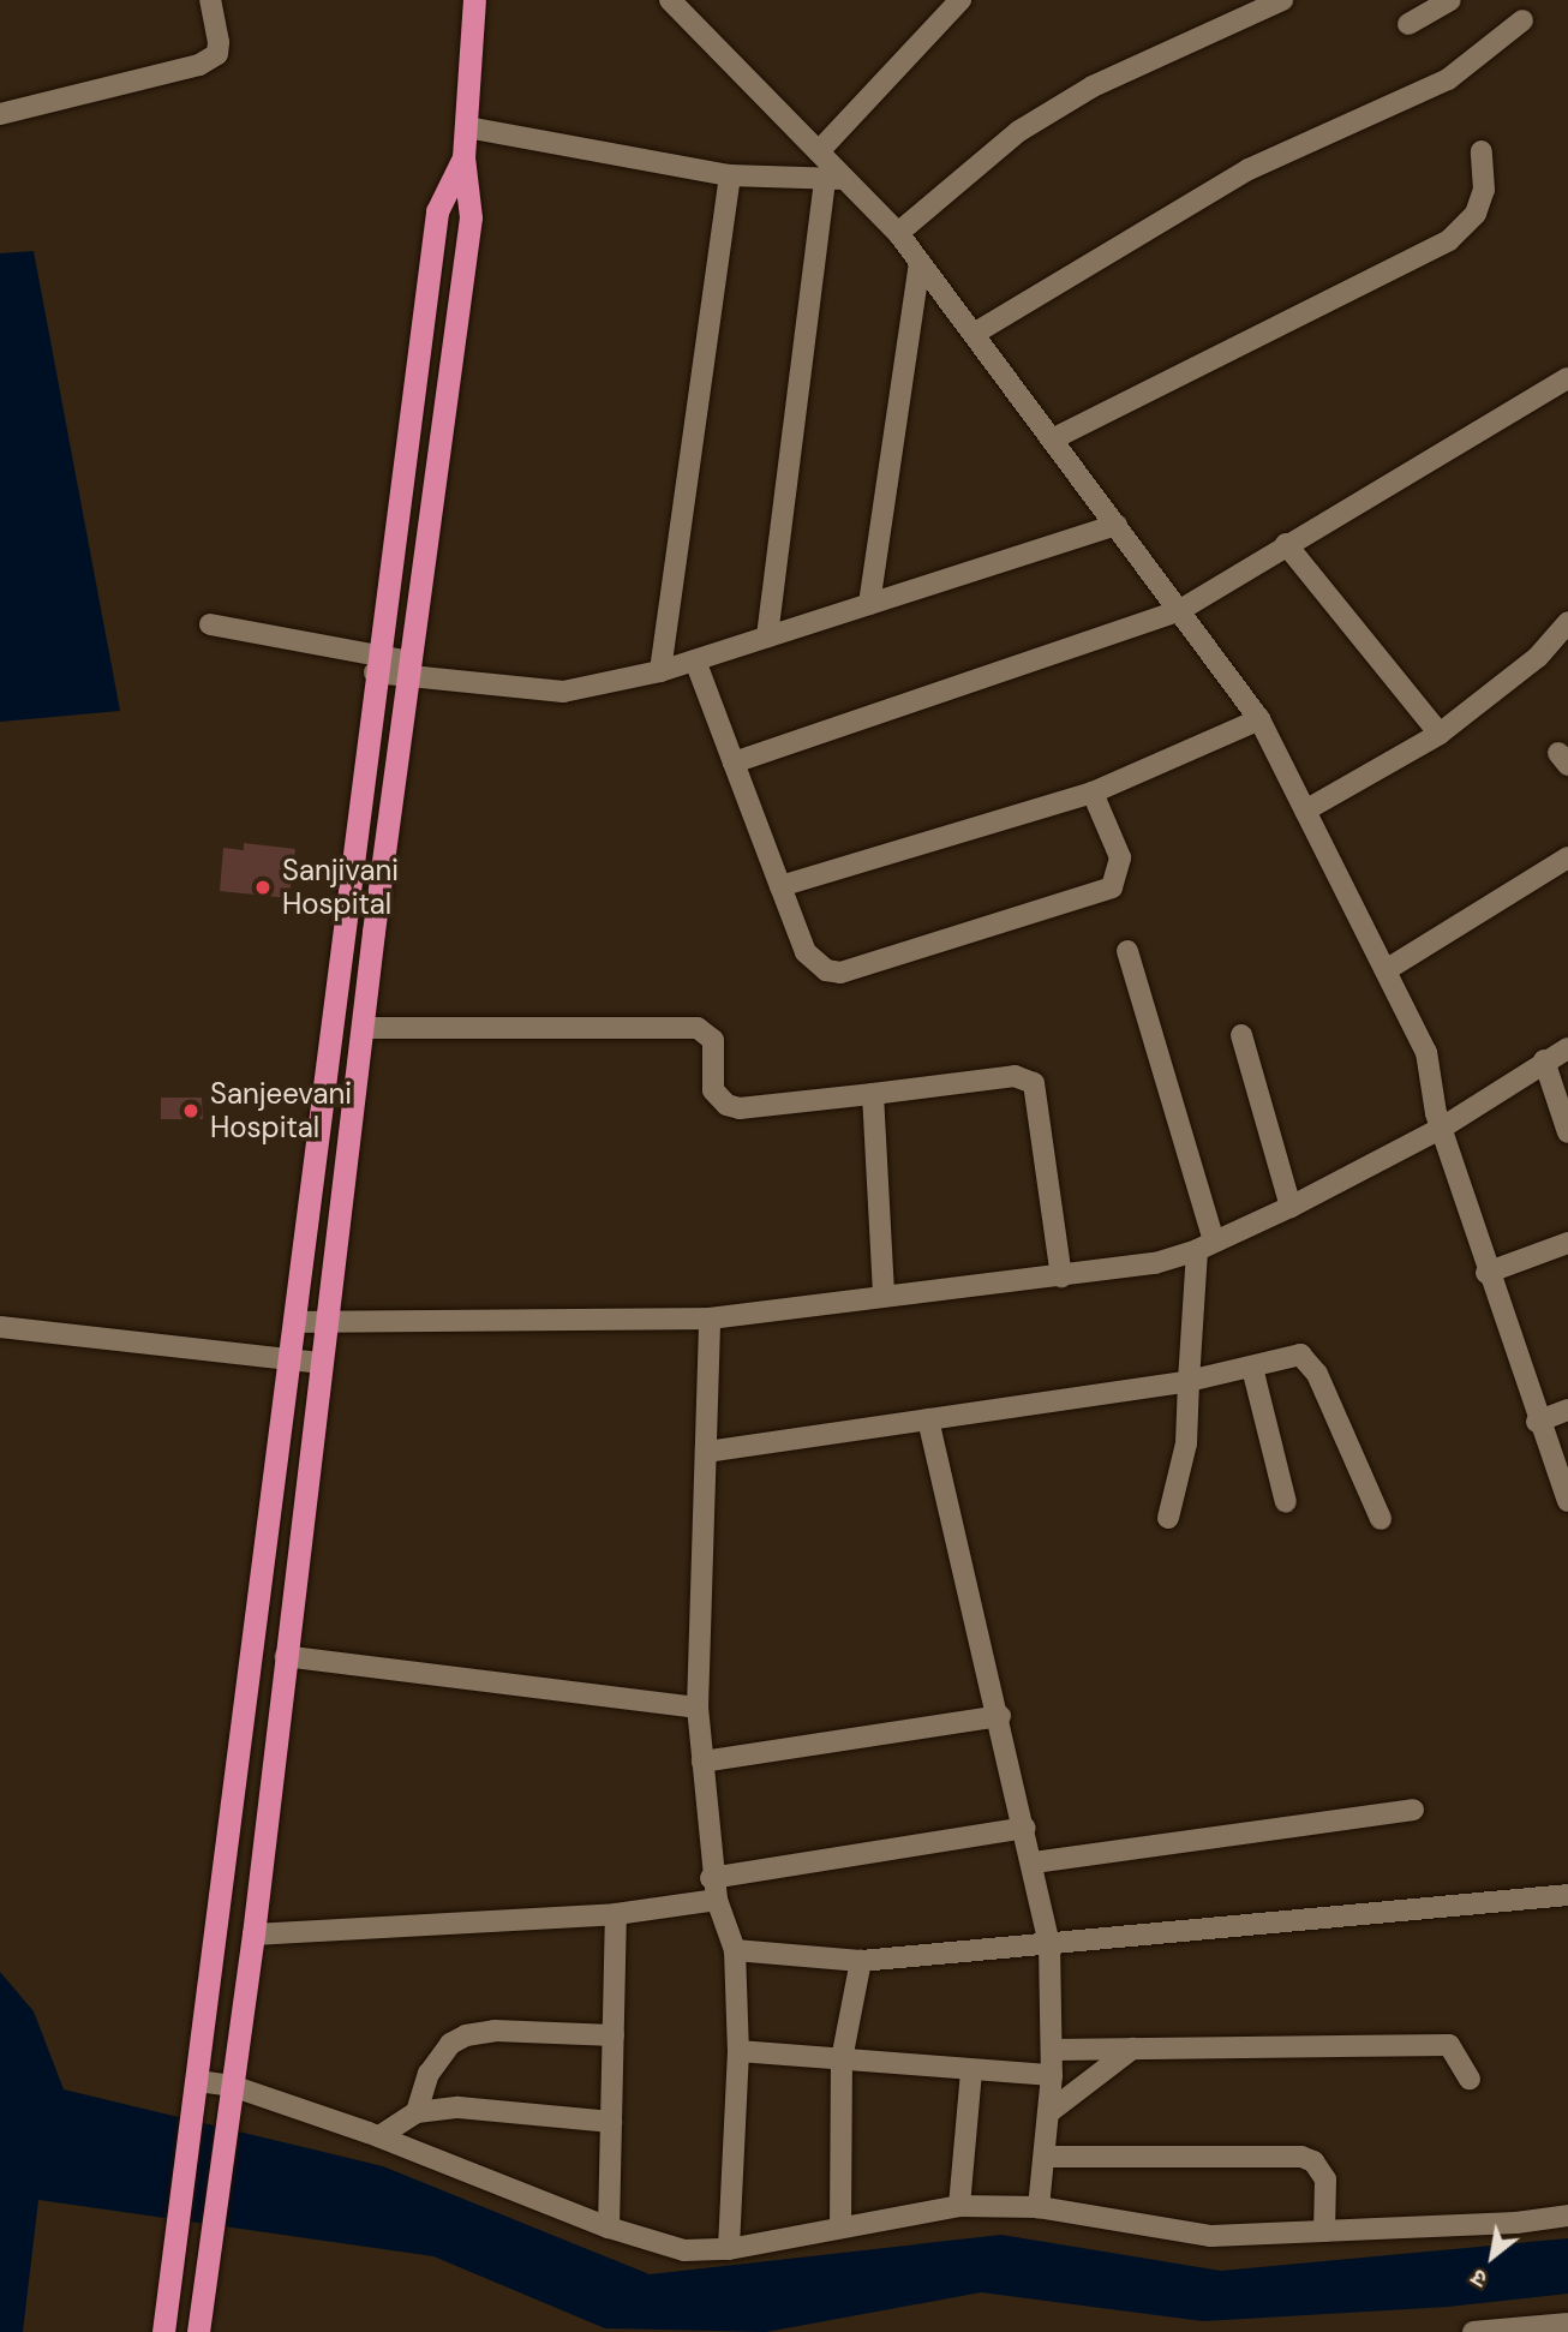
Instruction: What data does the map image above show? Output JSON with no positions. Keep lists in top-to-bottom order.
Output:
{
  "places": ["Sanjivani Hospital", "Sanjeevani Hospital"],
  "north": "bottom left"
}
